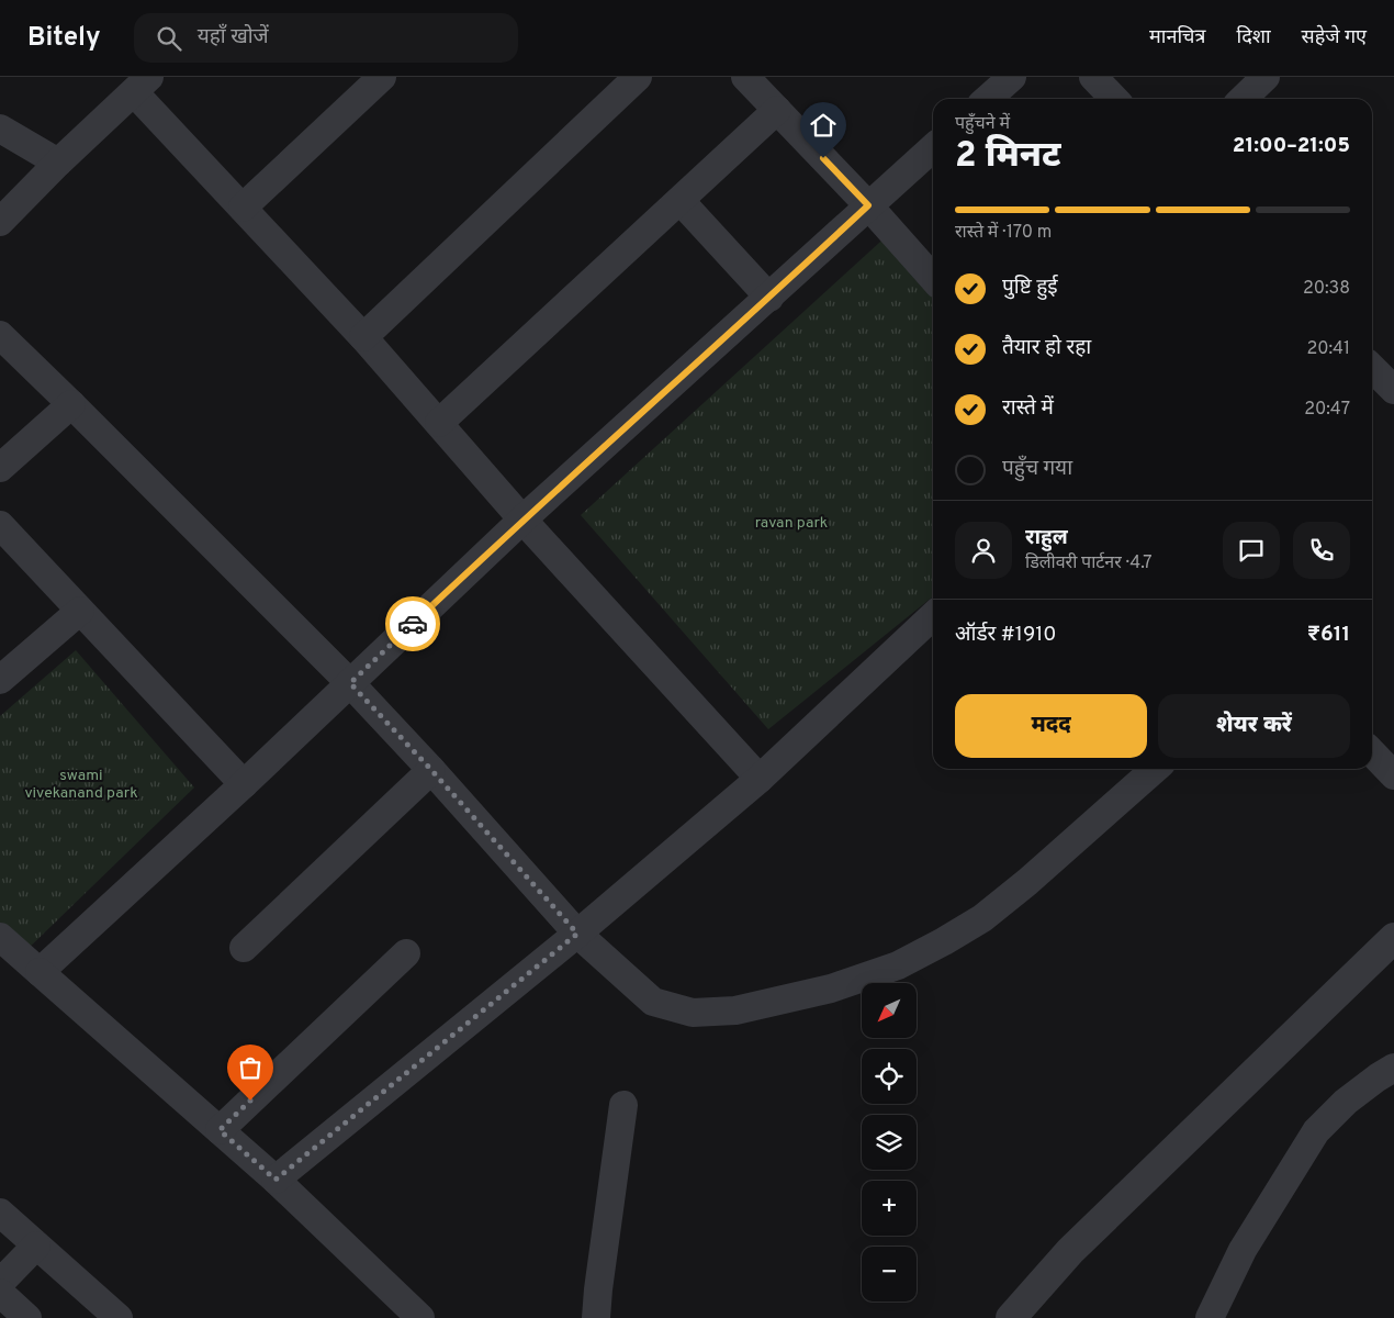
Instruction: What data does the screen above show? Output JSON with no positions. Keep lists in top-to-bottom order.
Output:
{
  "parks": ["ravan park", "swami vivekanand park"],
  "north": "bottom left",
  "page": {
    "header": "Bitely",
    "search": "यहाँ खोजें",
    "nav": ["मानचित्र", "दिशा", "सहेजे गए"],
    "heading": ["2 मिनट", "पहुँचने में", "21:00–21:05"],
    "panel": [
      "राहुल",
      "डिलीवरी पार्टनर · 4.7",
      "ऑर्डर #1910",
      "₹611"
    ],
    "bar": "रास्ते में · 170 m",
    "list": [
      ["पुष्टि हुई", "20:38"],
      ["तैयार हो रहा", "20:41"],
      ["रास्ते में", "20:47"],
      "पहुँच गया"
    ],
    "buttons": ["मदद", "शेयर करें"],
    "map_buttons": ["+", "−"]
  }
}
